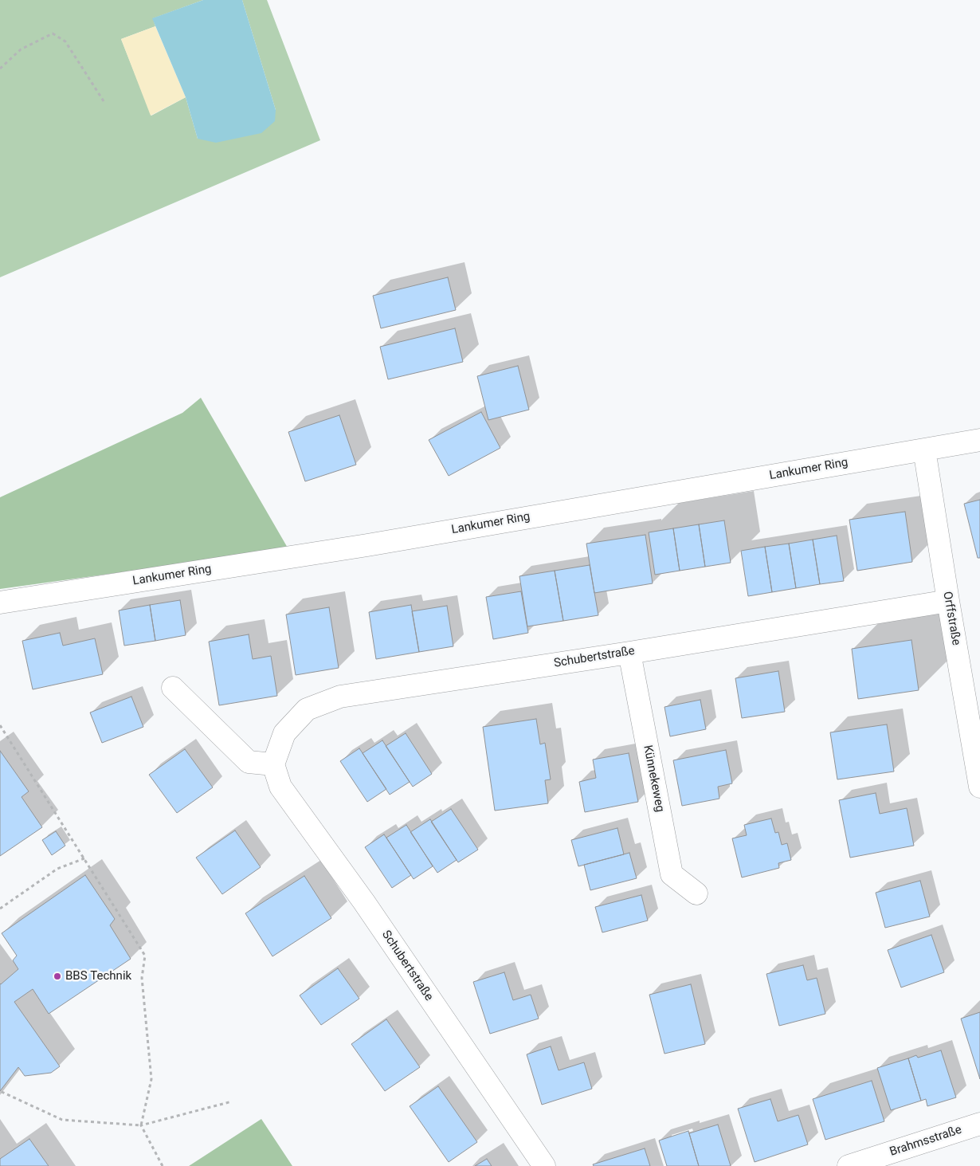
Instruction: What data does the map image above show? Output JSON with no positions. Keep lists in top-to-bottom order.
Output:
{
  "streets": {
    "street": [
      "Lankumer Ring",
      "Orffstraße",
      "Schubertstraße",
      "Künnekeweg",
      "Brahmsstraße"
    ]
  },
  "crossings": [
    ["Lankumer Ring", "Orffstraße"],
    ["Orffstraße", "Schubertstraße"],
    ["Schubertstraße", "Künnekeweg"]
  ],
  "places": ["BBS Technik"]
}
